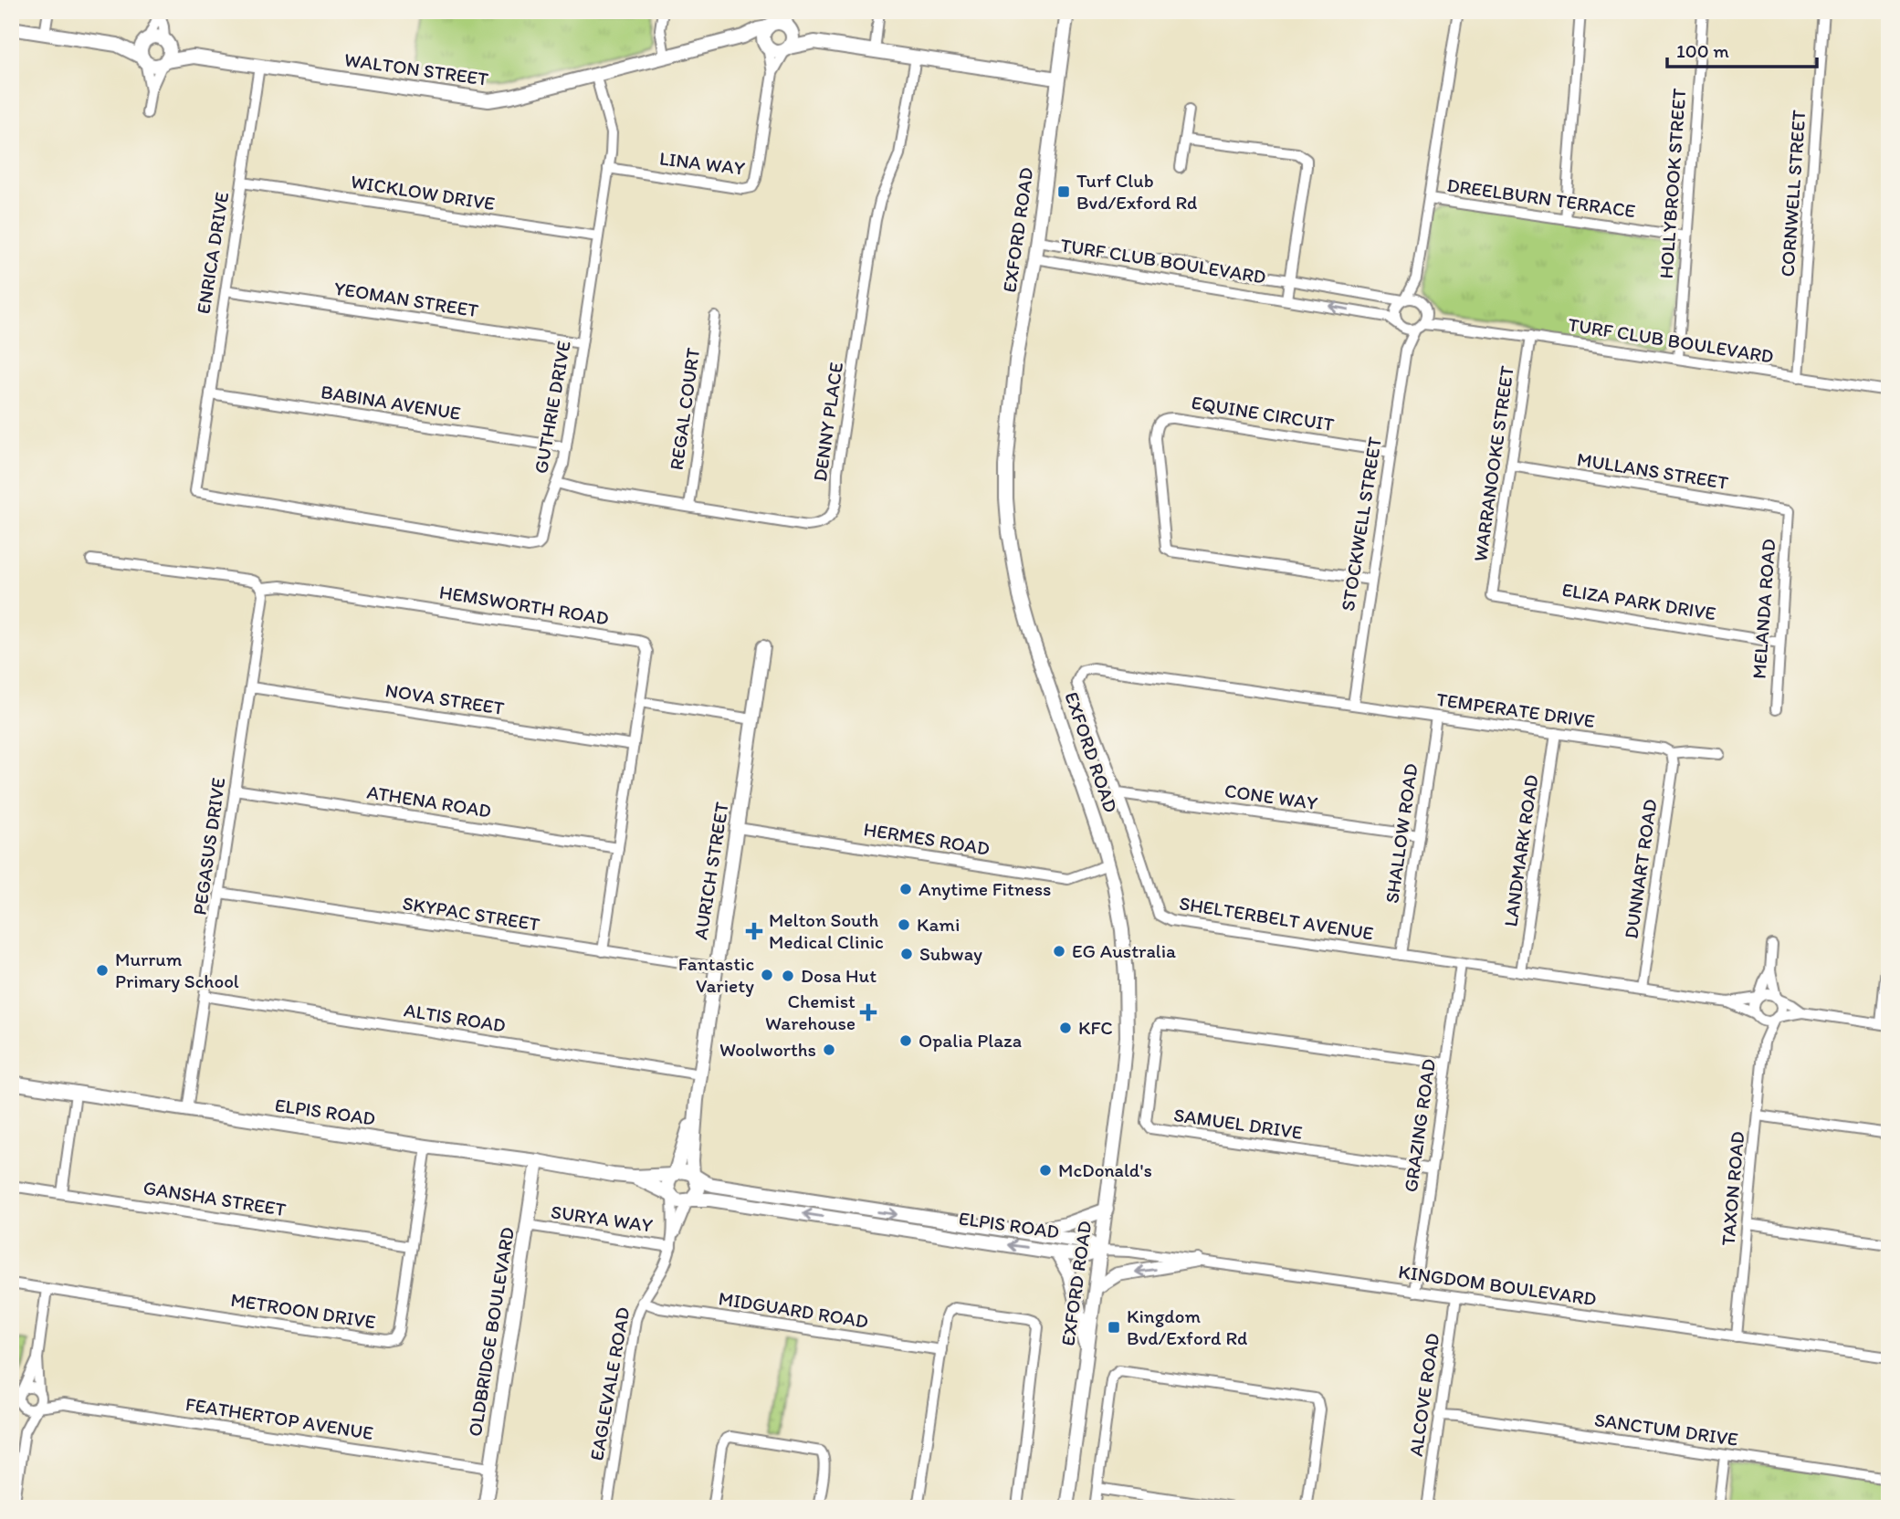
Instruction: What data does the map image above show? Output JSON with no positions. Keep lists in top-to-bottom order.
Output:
{
  "streets": {
    "street": [
      "WALTON STREET",
      "LINA WAY",
      "HOLLYBROOK STREET",
      "WICKLOW DRIVE",
      "CORNWELL STREET",
      "DREELBURN TERRACE",
      "EXFORD ROAD",
      "ENRICA DRIVE",
      "TURF CLUB BOULEVARD",
      "YEOMAN STREET",
      "BABINA AVENUE",
      "GUTHRIE DRIVE",
      "REGAL COURT",
      "EQUINE CIRCUIT",
      "DENNY PLACE",
      "WARRANOOKE STREET",
      "MULLANS STREET",
      "STOCKWELL STREET",
      "ELIZA PARK DRIVE",
      "HEMSWORTH ROAD",
      "MELANDA ROAD",
      "NOVA STREET",
      "TEMPERATE DRIVE",
      "CONE WAY",
      "ATHENA ROAD",
      "SHALLOW ROAD",
      "HERMES ROAD",
      "PEGASUS DRIVE",
      "LANDMARK ROAD",
      "DUNNART ROAD",
      "AURICH STREET",
      "SKYPAC STREET",
      "SHELTERBELT AVENUE",
      "ALTIS ROAD",
      "ELPIS ROAD",
      "SAMUEL DRIVE",
      "GRAZING ROAD",
      "TAXON ROAD",
      "GANSHA STREET",
      "SURYA WAY",
      "KINGDOM BOULEVARD",
      "MIDGUARD ROAD",
      "METROON DRIVE",
      "OLDBRIDGE BOULEVARD",
      "EAGLEVALE ROAD",
      "ALCOVE ROAD",
      "FEATHERTOP AVENUE",
      "SANCTUM DRIVE"
    ]
  },
  "crossings": [
    ["WALTON STREET", "LINA WAY"],
    ["WALTON STREET", "ENRICA DRIVE"],
    ["WALTON STREET", "GUTHRIE DRIVE"],
    ["LINA WAY", "GUTHRIE DRIVE"],
    ["HOLLYBROOK STREET", "DREELBURN TERRACE"],
    ["HOLLYBROOK STREET", "TURF CLUB BOULEVARD"],
    ["WICKLOW DRIVE", "ENRICA DRIVE"],
    ["WICKLOW DRIVE", "GUTHRIE DRIVE"],
    ["CORNWELL STREET", "TURF CLUB BOULEVARD"],
    ["EXFORD ROAD", "TURF CLUB BOULEVARD"],
    ["EXFORD ROAD", "HERMES ROAD"],
    ["EXFORD ROAD", "ELPIS ROAD"],
    ["EXFORD ROAD", "KINGDOM BOULEVARD"],
    ["ENRICA DRIVE", "YEOMAN STREET"],
    ["ENRICA DRIVE", "BABINA AVENUE"],
    ["ENRICA DRIVE", "GUTHRIE DRIVE"],
    ["TURF CLUB BOULEVARD", "WARRANOOKE STREET"],
    ["TURF CLUB BOULEVARD", "STOCKWELL STREET"],
    ["YEOMAN STREET", "GUTHRIE DRIVE"],
    ["BABINA AVENUE", "GUTHRIE DRIVE"],
    ["GUTHRIE DRIVE", "DENNY PLACE"],
    ["REGAL COURT", "DENNY PLACE"],
    ["EQUINE CIRCUIT", "STOCKWELL STREET"],
    ["WARRANOOKE STREET", "MULLANS STREET"],
    ["WARRANOOKE STREET", "ELIZA PARK DRIVE"],
    ["MULLANS STREET", "MELANDA ROAD"],
    ["STOCKWELL STREET", "TEMPERATE DRIVE"],
    ["STOCKWELL STREET", "SHELTERBELT AVENUE"],
    ["ELIZA PARK DRIVE", "MELANDA ROAD"],
    ["HEMSWORTH ROAD", "NOVA STREET"],
    ["HEMSWORTH ROAD", "ATHENA ROAD"],
    ["HEMSWORTH ROAD", "PEGASUS DRIVE"],
    ["HEMSWORTH ROAD", "SKYPAC STREET"],
    ["NOVA STREET", "PEGASUS DRIVE"],
    ["TEMPERATE DRIVE", "SHALLOW ROAD"],
    ["TEMPERATE DRIVE", "LANDMARK ROAD"],
    ["TEMPERATE DRIVE", "DUNNART ROAD"],
    ["TEMPERATE DRIVE", "SHELTERBELT AVENUE"],
    ["CONE WAY", "SHALLOW ROAD"],
    ["CONE WAY", "SHELTERBELT AVENUE"],
    ["ATHENA ROAD", "PEGASUS DRIVE"],
    ["SHALLOW ROAD", "SHELTERBELT AVENUE"],
    ["HERMES ROAD", "AURICH STREET"],
    ["PEGASUS DRIVE", "SKYPAC STREET"],
    ["PEGASUS DRIVE", "ALTIS ROAD"],
    ["PEGASUS DRIVE", "ELPIS ROAD"],
    ["LANDMARK ROAD", "SHELTERBELT AVENUE"],
    ["DUNNART ROAD", "SHELTERBELT AVENUE"],
    ["AURICH STREET", "SKYPAC STREET"],
    ["AURICH STREET", "ALTIS ROAD"],
    ["AURICH STREET", "ELPIS ROAD"],
    ["AURICH STREET", "EAGLEVALE ROAD"],
    ["SHELTERBELT AVENUE", "GRAZING ROAD"],
    ["ELPIS ROAD", "KINGDOM BOULEVARD"],
    ["ELPIS ROAD", "METROON DRIVE"],
    ["ELPIS ROAD", "OLDBRIDGE BOULEVARD"],
    ["ELPIS ROAD", "EAGLEVALE ROAD"],
    ["SAMUEL DRIVE", "GRAZING ROAD"],
    ["GRAZING ROAD", "KINGDOM BOULEVARD"],
    ["TAXON ROAD", "KINGDOM BOULEVARD"],
    ["GANSHA STREET", "METROON DRIVE"],
    ["SURYA WAY", "OLDBRIDGE BOULEVARD"],
    ["SURYA WAY", "EAGLEVALE ROAD"],
    ["KINGDOM BOULEVARD", "ALCOVE ROAD"],
    ["MIDGUARD ROAD", "EAGLEVALE ROAD"],
    ["OLDBRIDGE BOULEVARD", "FEATHERTOP AVENUE"],
    ["ALCOVE ROAD", "SANCTUM DRIVE"]
  ],
  "places": {
    "transit": ["Turf Club Bvd/Exford Rd", "Kingdom Bvd/Exford Rd"],
    "other": [
      "Anytime Fitness",
      "Kami",
      "EG Australia",
      "Subway",
      "Murrum Primary School",
      "Fantastic Variety",
      "Dosa Hut",
      "KFC",
      "Opalia Plaza",
      "Woolworths",
      "McDonald's"
    ],
    "health": ["Melton South Medical Clinic", "Chemist Warehouse"]
  },
  "scale_bar": "100 m"
}
